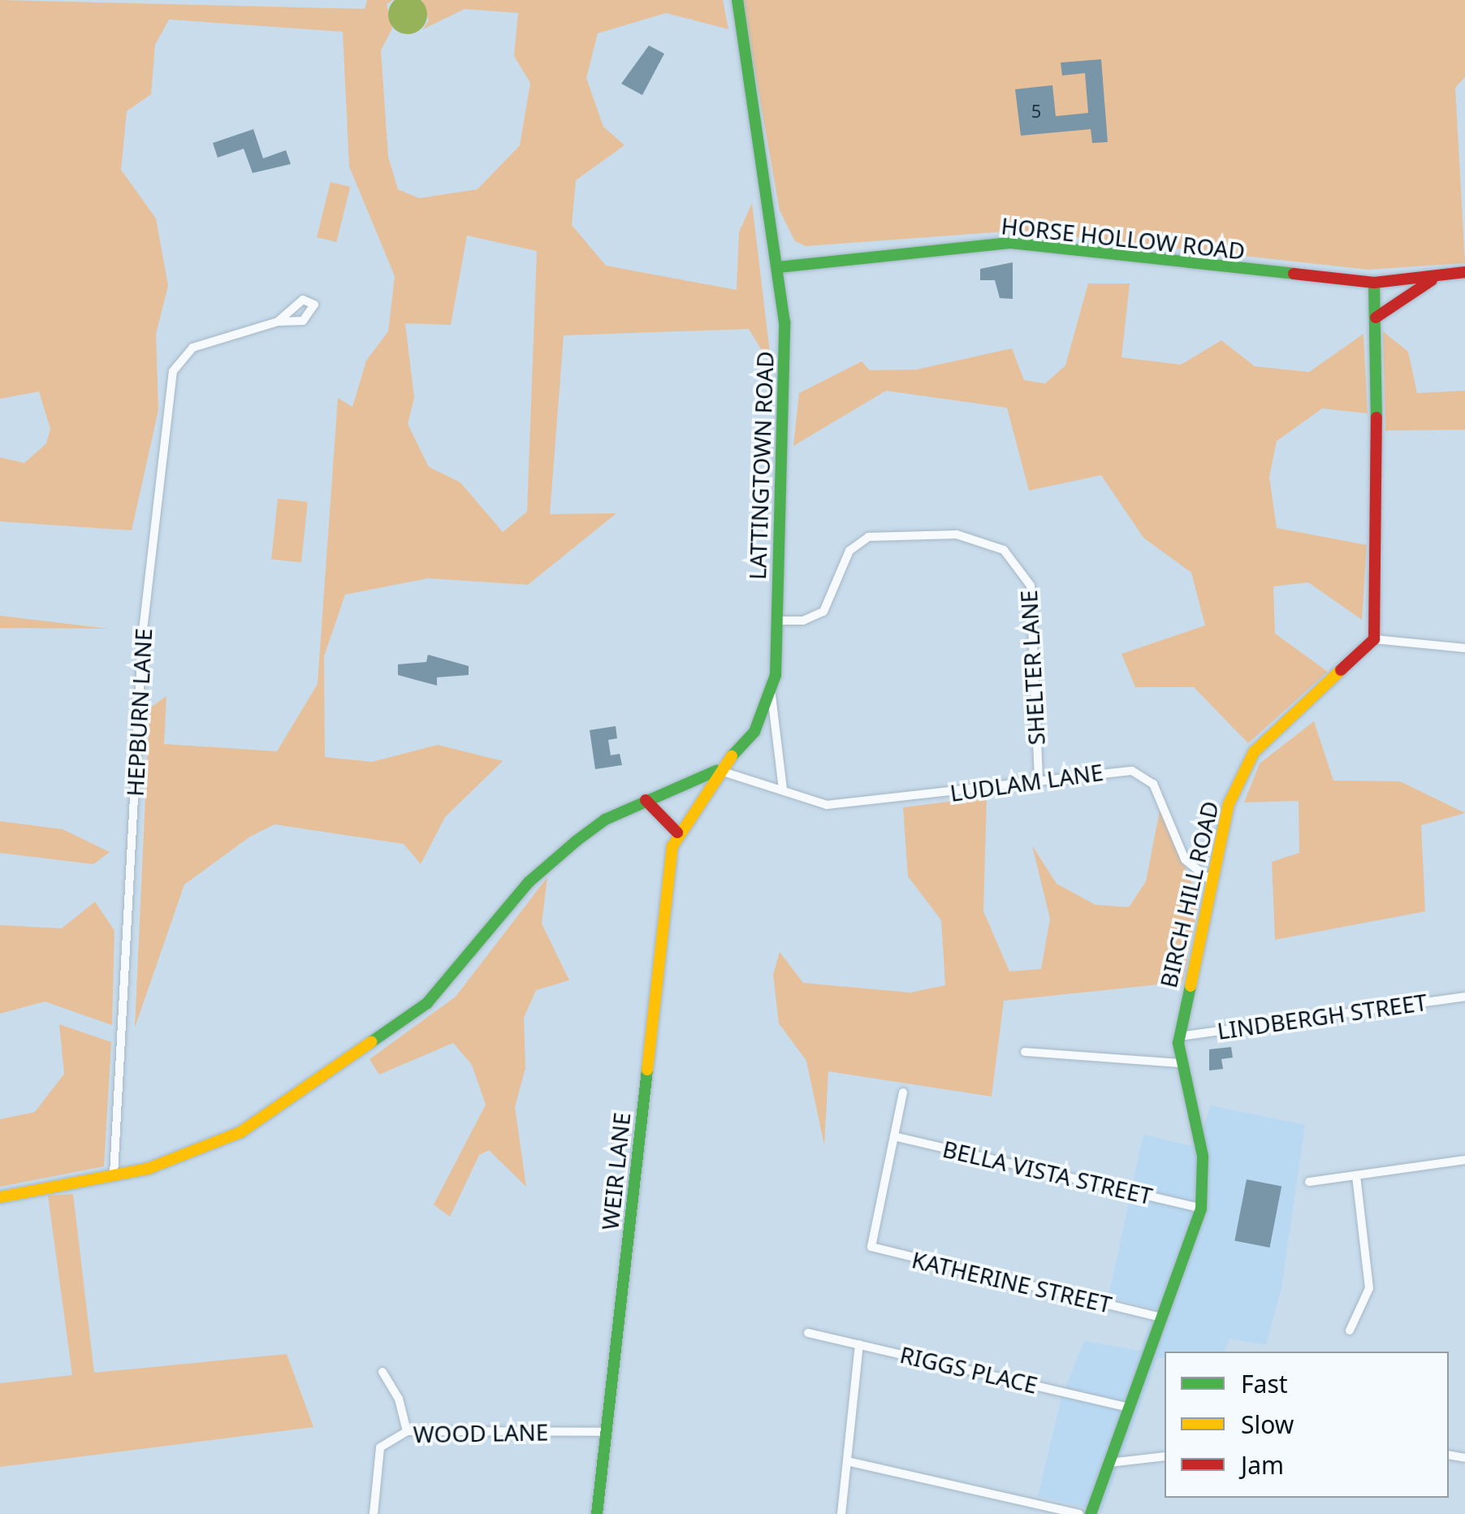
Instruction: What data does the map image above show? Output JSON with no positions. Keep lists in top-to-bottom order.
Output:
{
  "streets": {
    "street": [
      "HORSE HOLLOW ROAD",
      "LATTINGTOWN ROAD",
      "SHELTER LANE",
      "HEPBURN LANE",
      "LUDLAM LANE",
      "BIRCH HILL ROAD",
      "LINDBERGH STREET",
      "WEIR LANE",
      "BELLA VISTA STREET",
      "KATHERINE STREET",
      "RIGGS PLACE",
      "WOOD LANE"
    ]
  },
  "crossings": [
    ["HORSE HOLLOW ROAD", "LATTINGTOWN ROAD"],
    ["LATTINGTOWN ROAD", "SHELTER LANE"],
    ["LATTINGTOWN ROAD", "LUDLAM LANE"],
    ["LATTINGTOWN ROAD", "WEIR LANE"],
    ["SHELTER LANE", "LUDLAM LANE"],
    ["LUDLAM LANE", "BIRCH HILL ROAD"],
    ["LUDLAM LANE", "WEIR LANE"],
    ["BIRCH HILL ROAD", "LINDBERGH STREET"],
    ["BIRCH HILL ROAD", "BELLA VISTA STREET"],
    ["BIRCH HILL ROAD", "KATHERINE STREET"],
    ["BIRCH HILL ROAD", "RIGGS PLACE"],
    ["WEIR LANE", "WOOD LANE"],
    ["BELLA VISTA STREET", "KATHERINE STREET"]
  ],
  "house_numbers": ["5"],
  "legend": ["Fast", "Slow", "Jam"]
}
